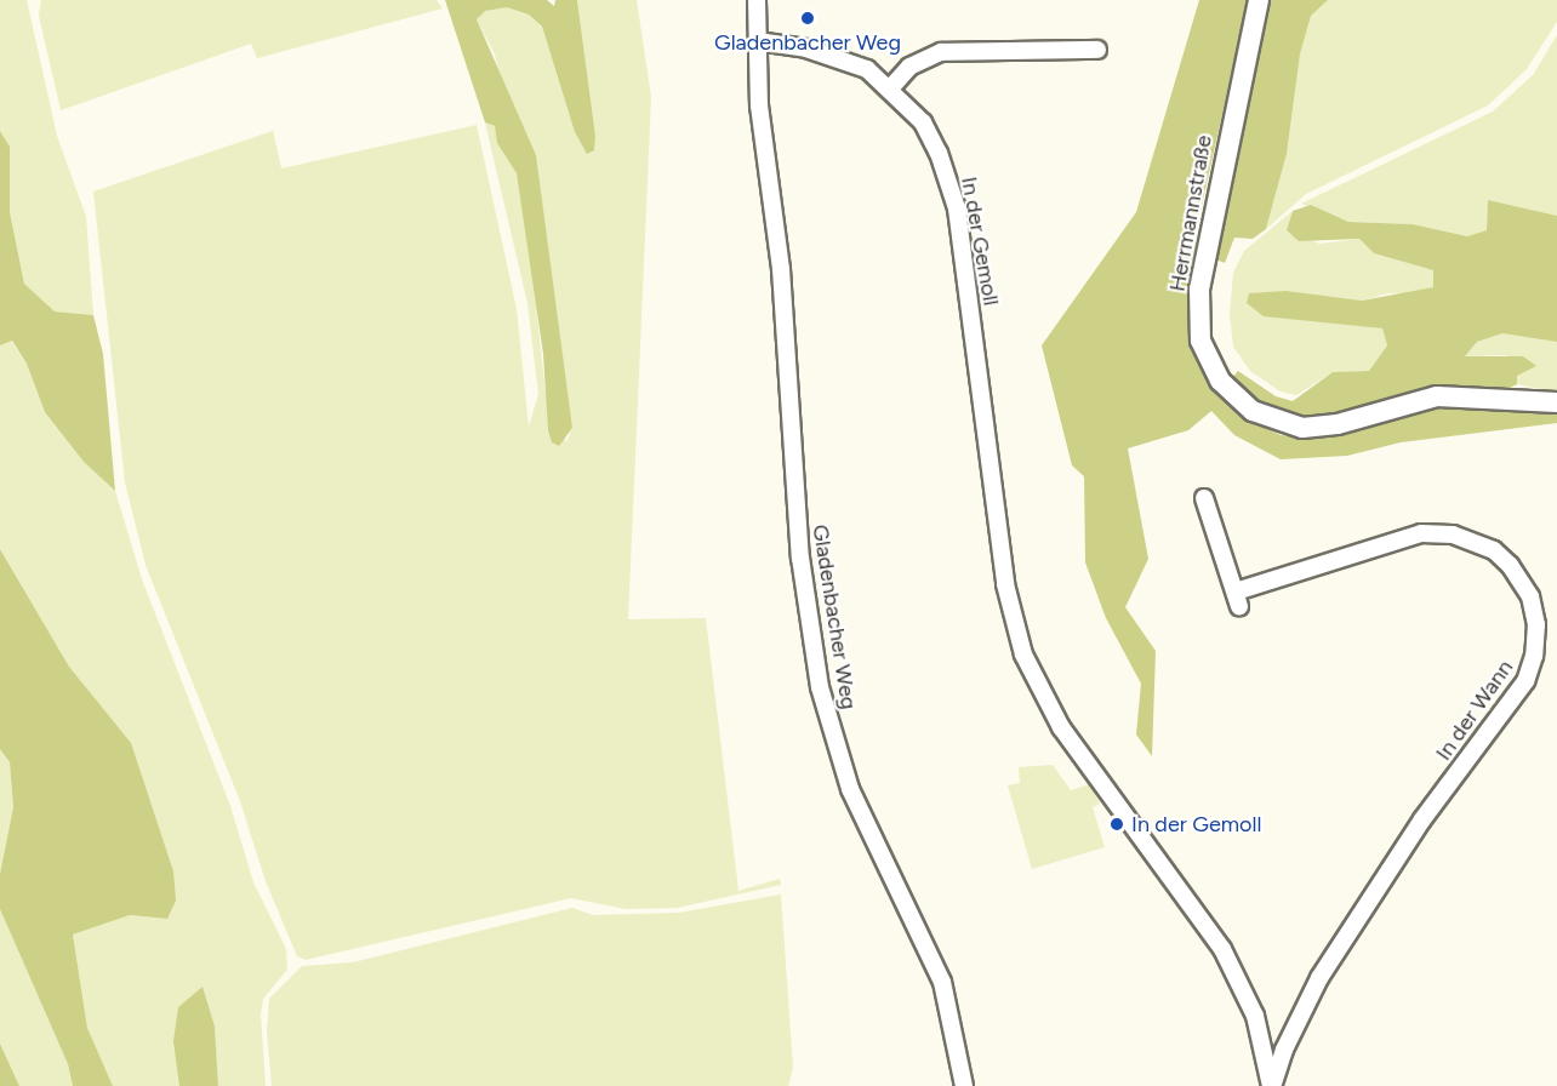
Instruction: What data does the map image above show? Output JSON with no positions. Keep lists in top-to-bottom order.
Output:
{
  "streets": {
    "street": [
      "Herrmannstraße",
      "In der Gemoll",
      "Gladenbacher Weg",
      "In der Wann"
    ]
  },
  "crossings": [
    ["In der Gemoll", "Gladenbacher Weg"],
    ["In der Gemoll", "In der Wann"]
  ],
  "places": ["Gladenbacher Weg", "In der Gemoll"]
}
